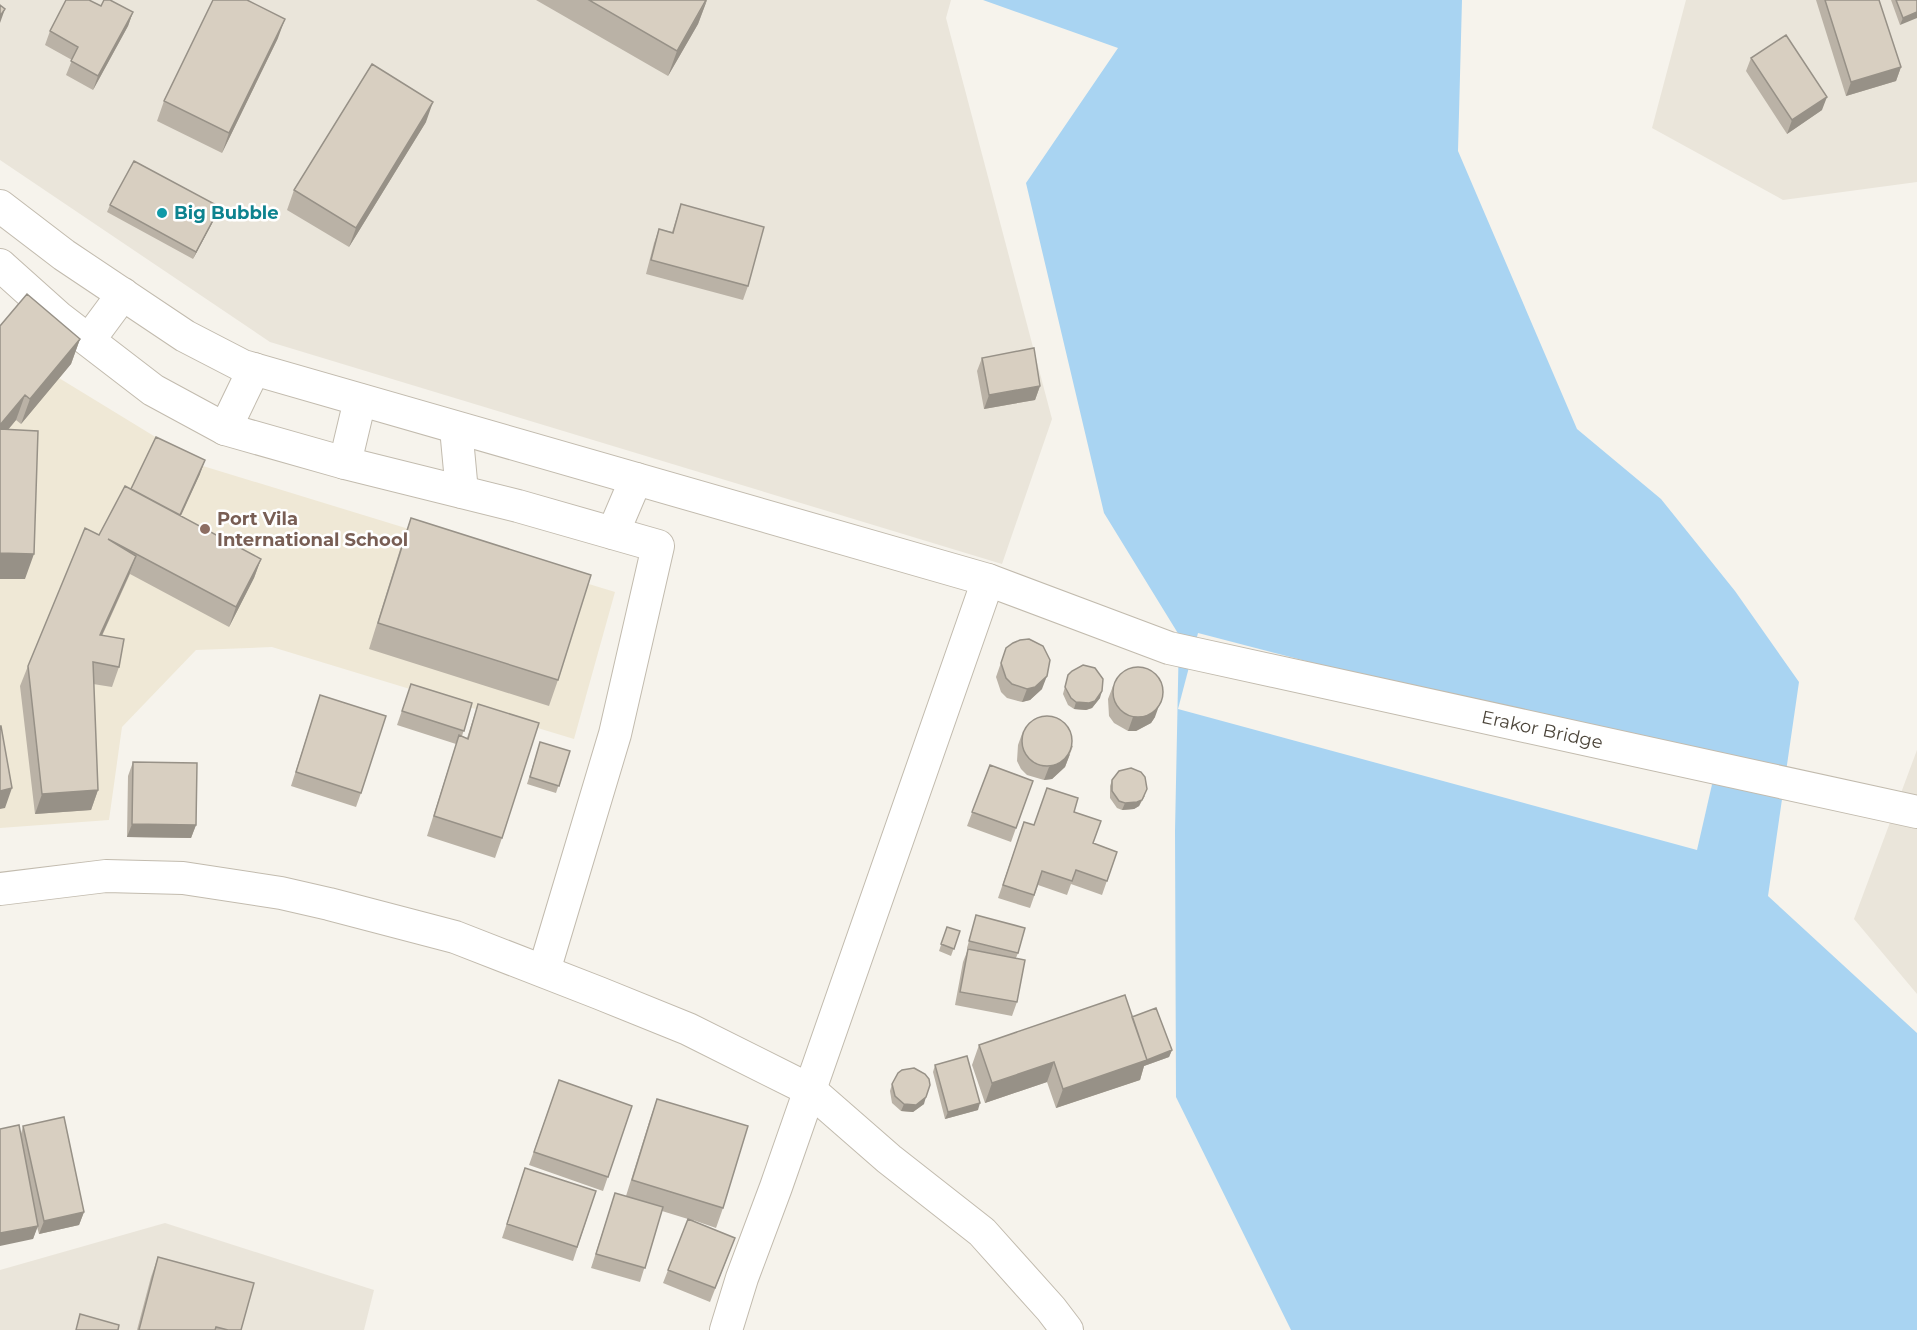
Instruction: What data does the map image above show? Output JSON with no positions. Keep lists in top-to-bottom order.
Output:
{
  "streets": {
    "street": ["Erakor Bridge"]
  },
  "places": ["Big Bubble", "Port Vila International School"]
}
